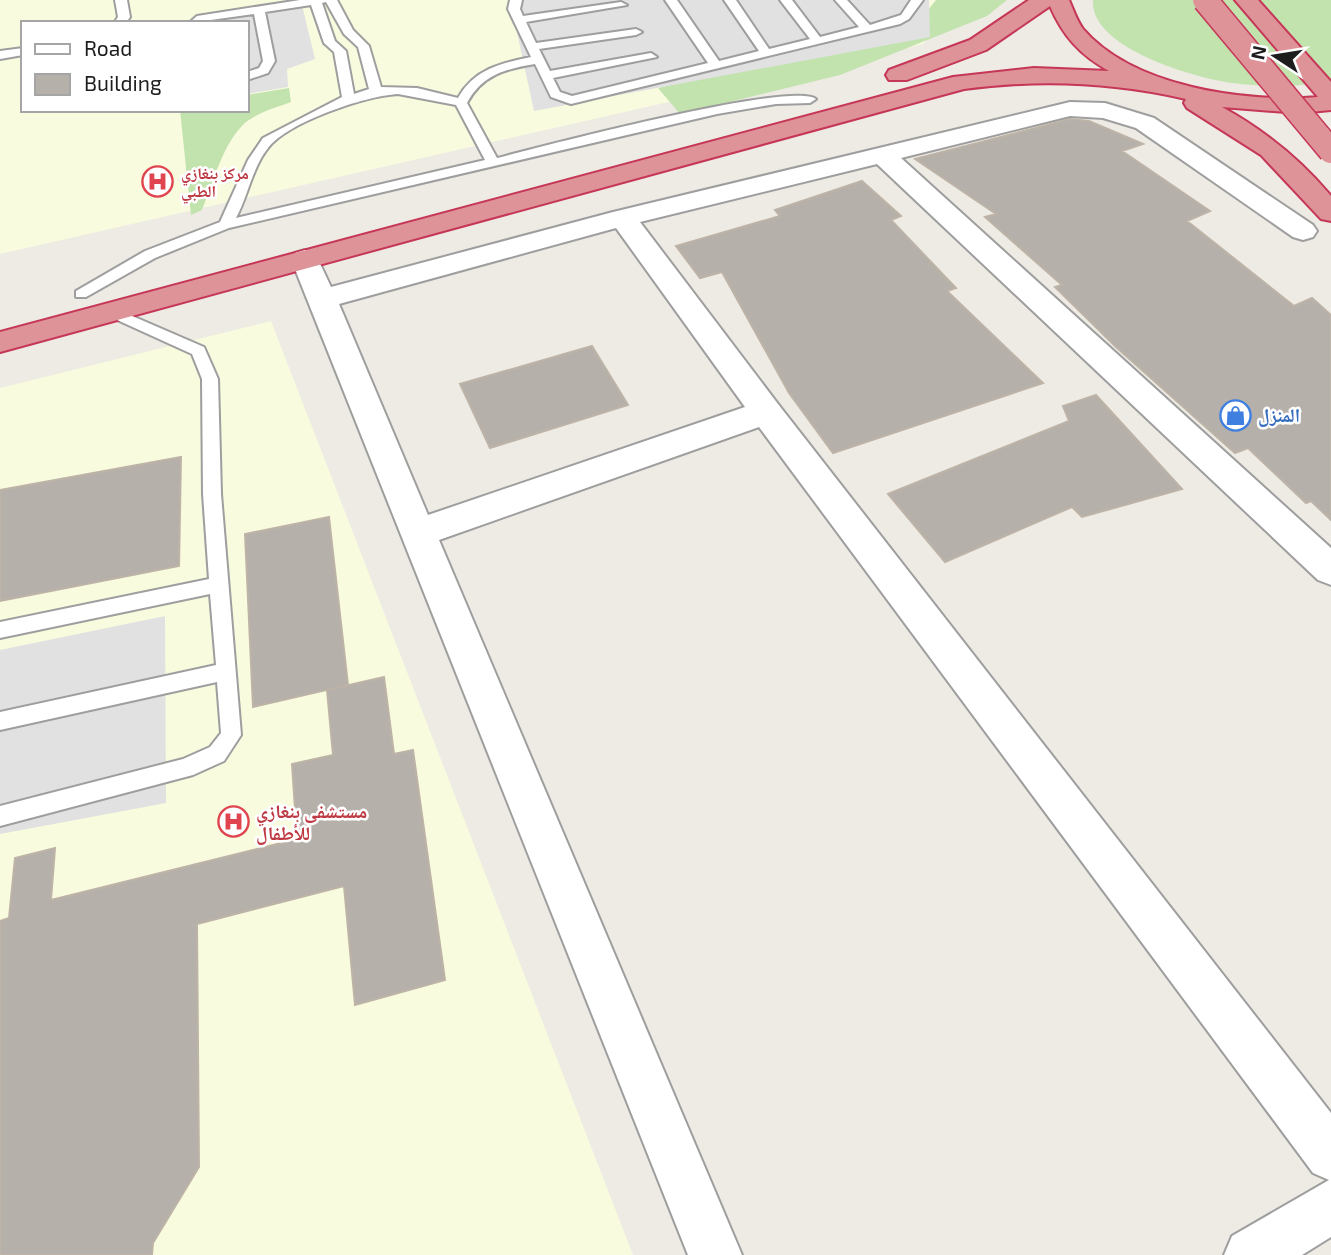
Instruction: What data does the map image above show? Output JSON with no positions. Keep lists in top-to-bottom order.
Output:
{
  "places": {
    "hospital": ["مركز بنغازي الطبي", "مستشفى بنغازي للأطفال"],
    "shop": ["المنزل"]
  },
  "legend": ["Road", "Building"],
  "north": "left"
}
